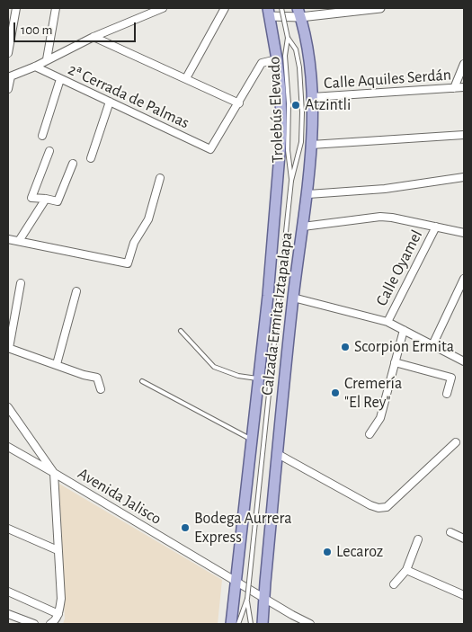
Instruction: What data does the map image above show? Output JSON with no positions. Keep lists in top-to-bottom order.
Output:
{
  "streets": {
    "main road": ["Calzada Ermita Iztapalapa"],
    "street": [
      "Calle Aquiles Serdán",
      "2ª Cerrada de Palmas",
      "Calle Oyamel",
      "Avenida Jalisco"
    ],
    "lane": ["Trolebús Elevado"]
  },
  "crossings": [
    ["Calle Aquiles Serdán", "Calzada Ermita Iztapalapa"],
    ["Calzada Ermita Iztapalapa", "Avenida Jalisco"]
  ],
  "places": [
    "Atzintli",
    "Scorpion Ermita",
    "Cremería \"El Rey\"",
    "Bodega Aurrera Express",
    "Lecaroz"
  ],
  "scale_bar": "100 m"
}
